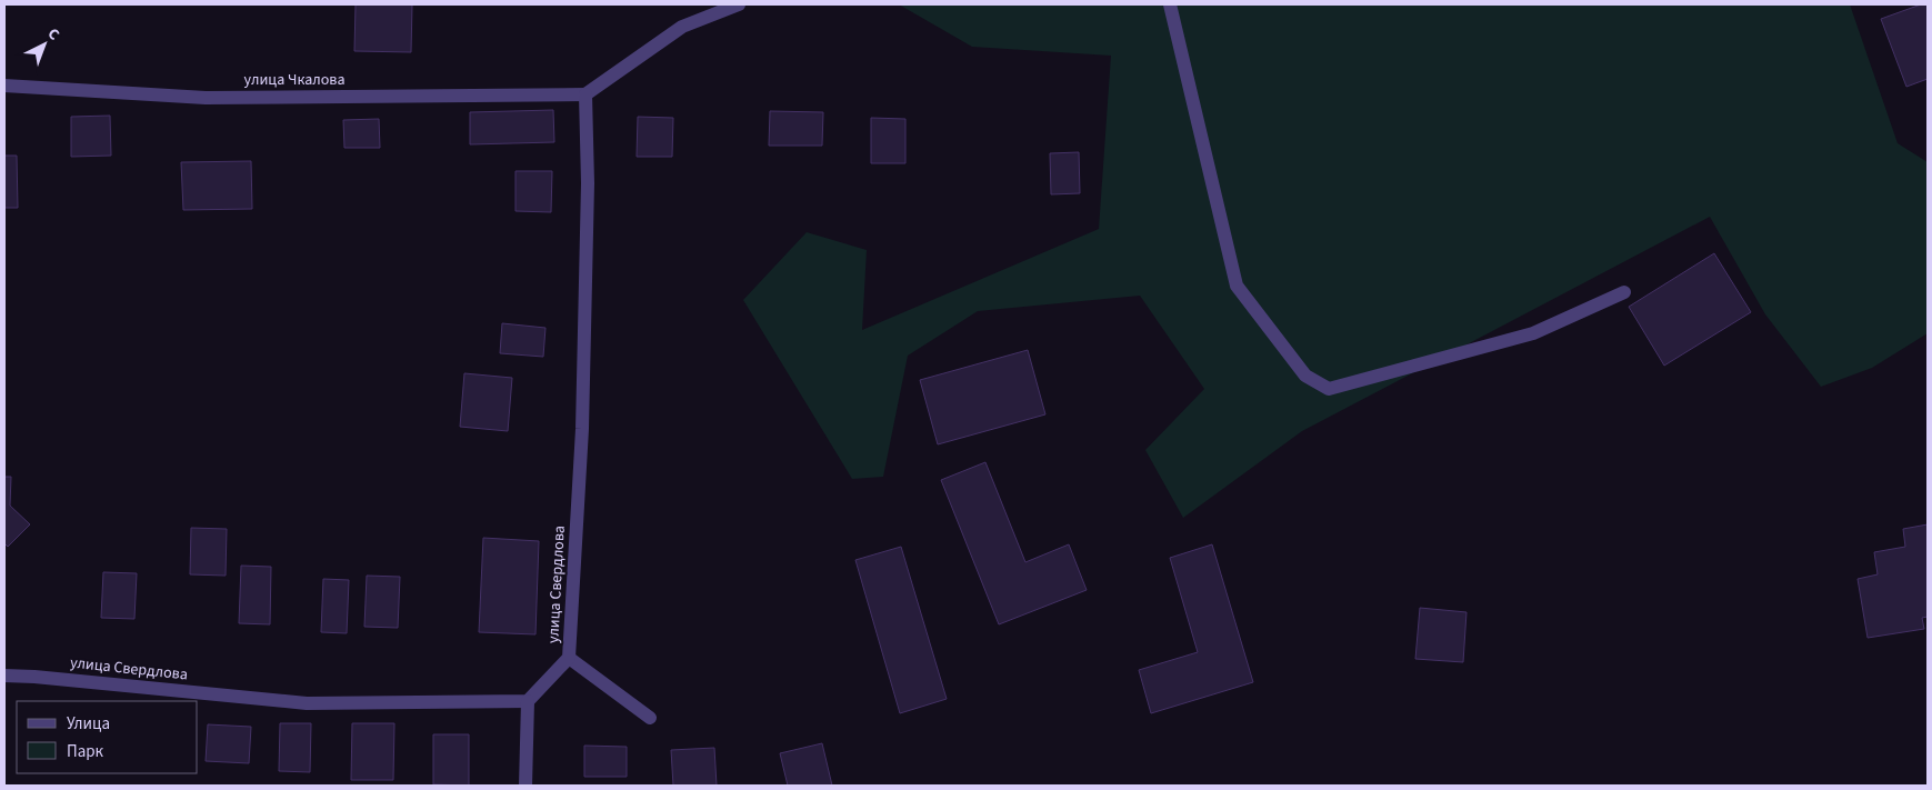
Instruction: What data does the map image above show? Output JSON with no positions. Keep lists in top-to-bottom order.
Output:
{
  "streets": {
    "street": ["улица Чкалова", "улица Свердлова"]
  },
  "crossings": [
    ["улица Чкалова", "улица Свердлова"]
  ],
  "legend": ["Улица", "Парк"],
  "north": "top right"
}
